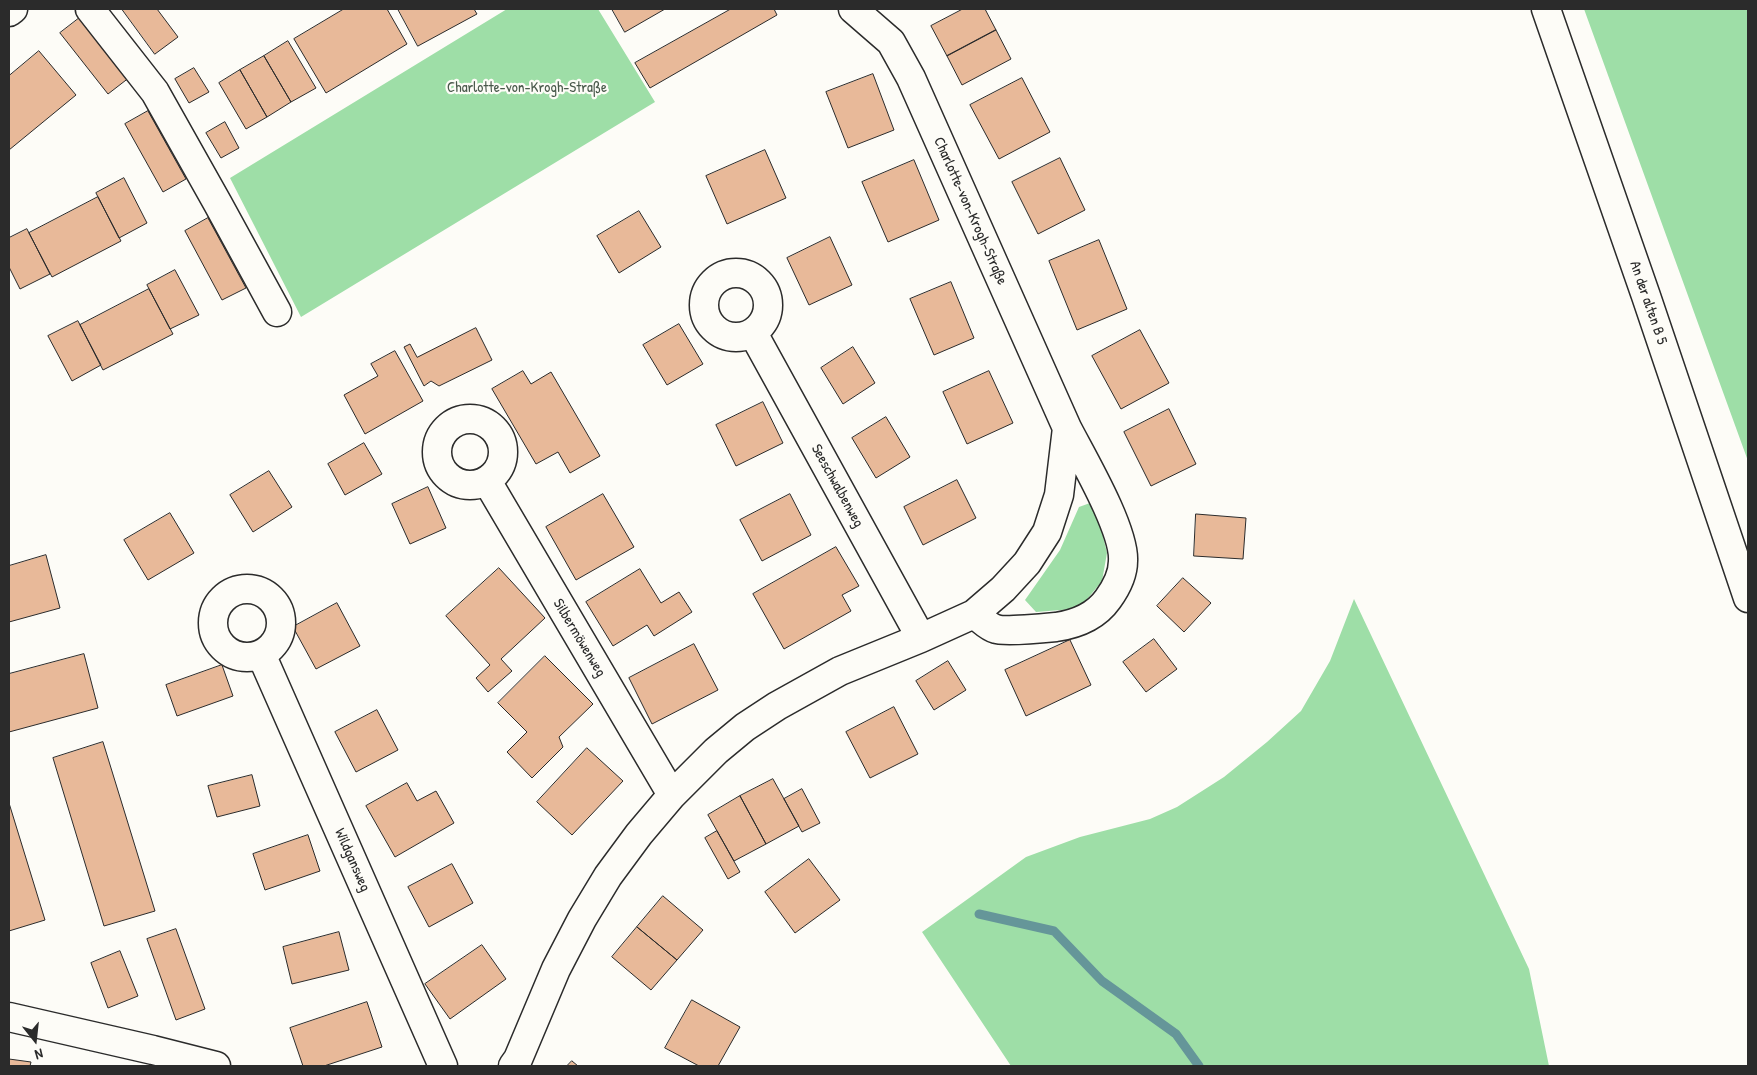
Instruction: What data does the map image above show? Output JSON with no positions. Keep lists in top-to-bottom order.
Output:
{
  "streets": {
    "street": [
      "Charlotte-von-Krogh-Straße",
      "An der alten B 5",
      "Seeschwalbenweg",
      "Silbermöwenweg",
      "Wildgansweg"
    ]
  },
  "parks": ["Charlotte-von-Krogh-Straße"],
  "north": "bottom"
}
